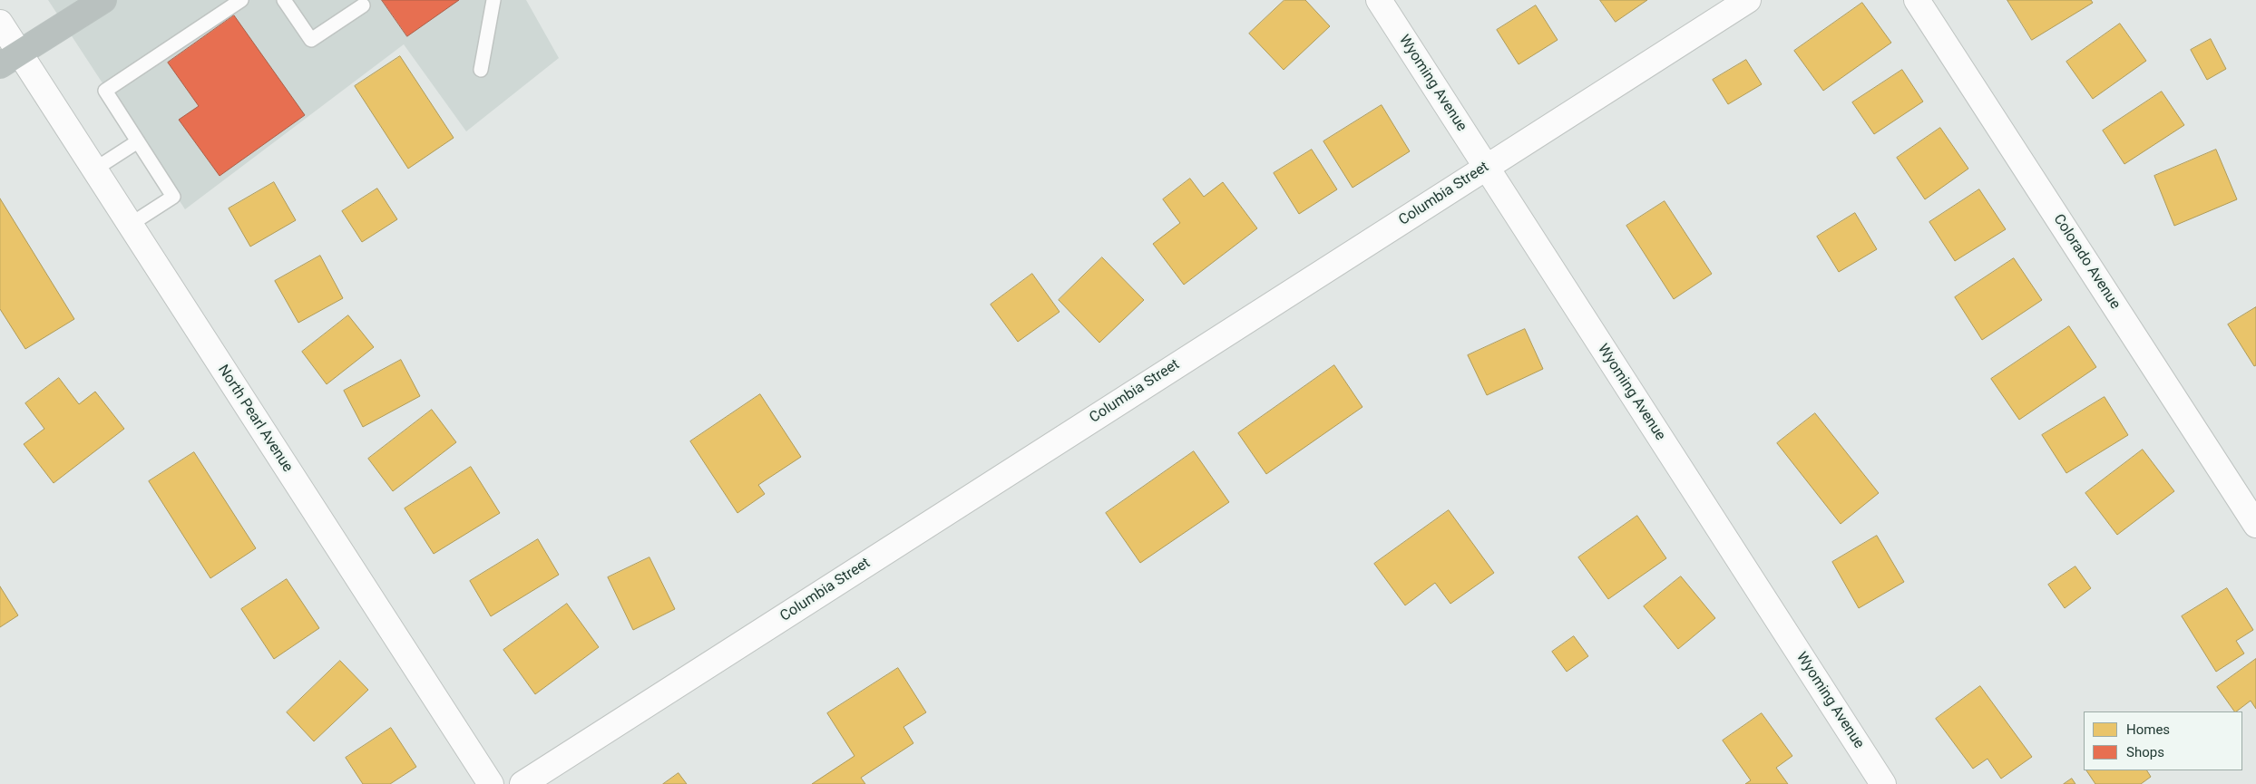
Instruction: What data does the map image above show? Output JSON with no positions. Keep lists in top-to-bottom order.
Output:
{
  "streets": {
    "street": [
      "Wyoming Avenue",
      "Columbia Street",
      "Colorado Avenue",
      "North Pearl Avenue"
    ]
  },
  "crossings": [
    ["Wyoming Avenue", "Columbia Street"]
  ],
  "legend": ["Homes", "Shops"]
}
